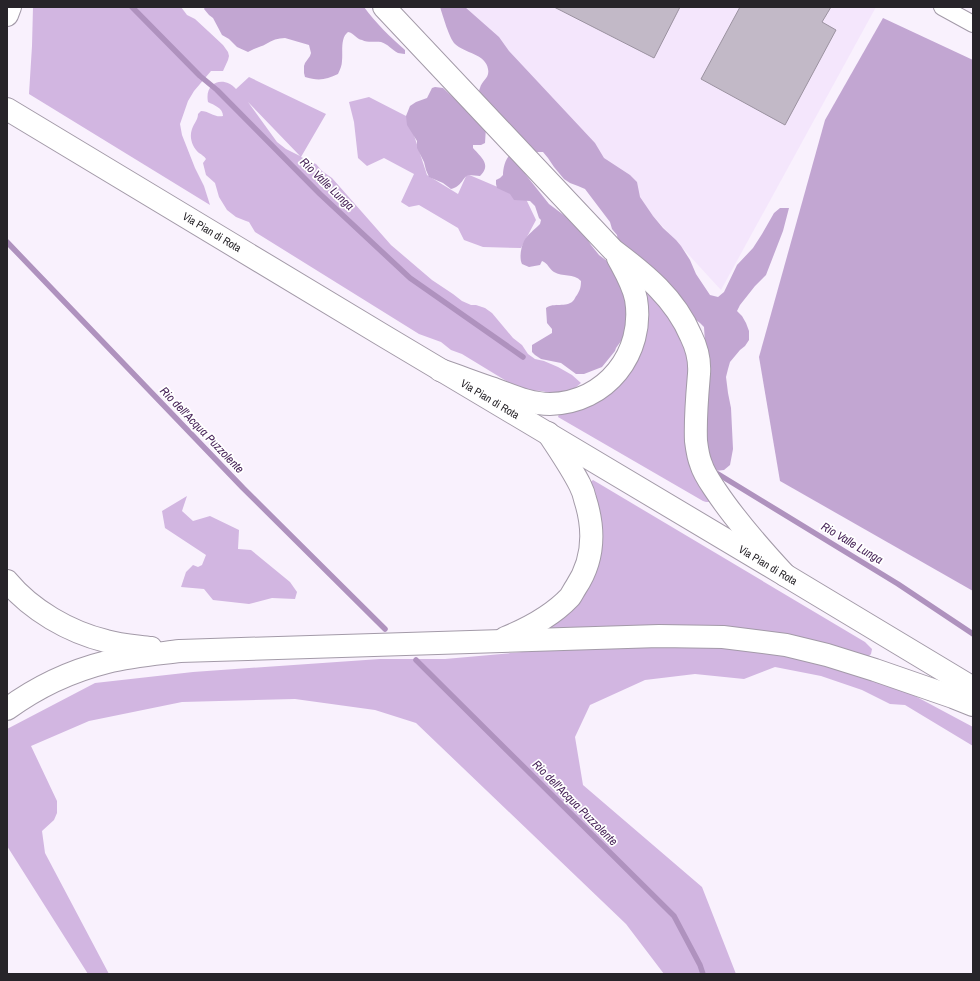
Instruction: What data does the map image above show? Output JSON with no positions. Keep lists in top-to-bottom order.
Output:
{
  "streets": {
    "main road": ["Via Pian di Rota"]
  },
  "water": ["Rio Valle Lunga", "Rio dell'Acqua Puzzolente"]
}
